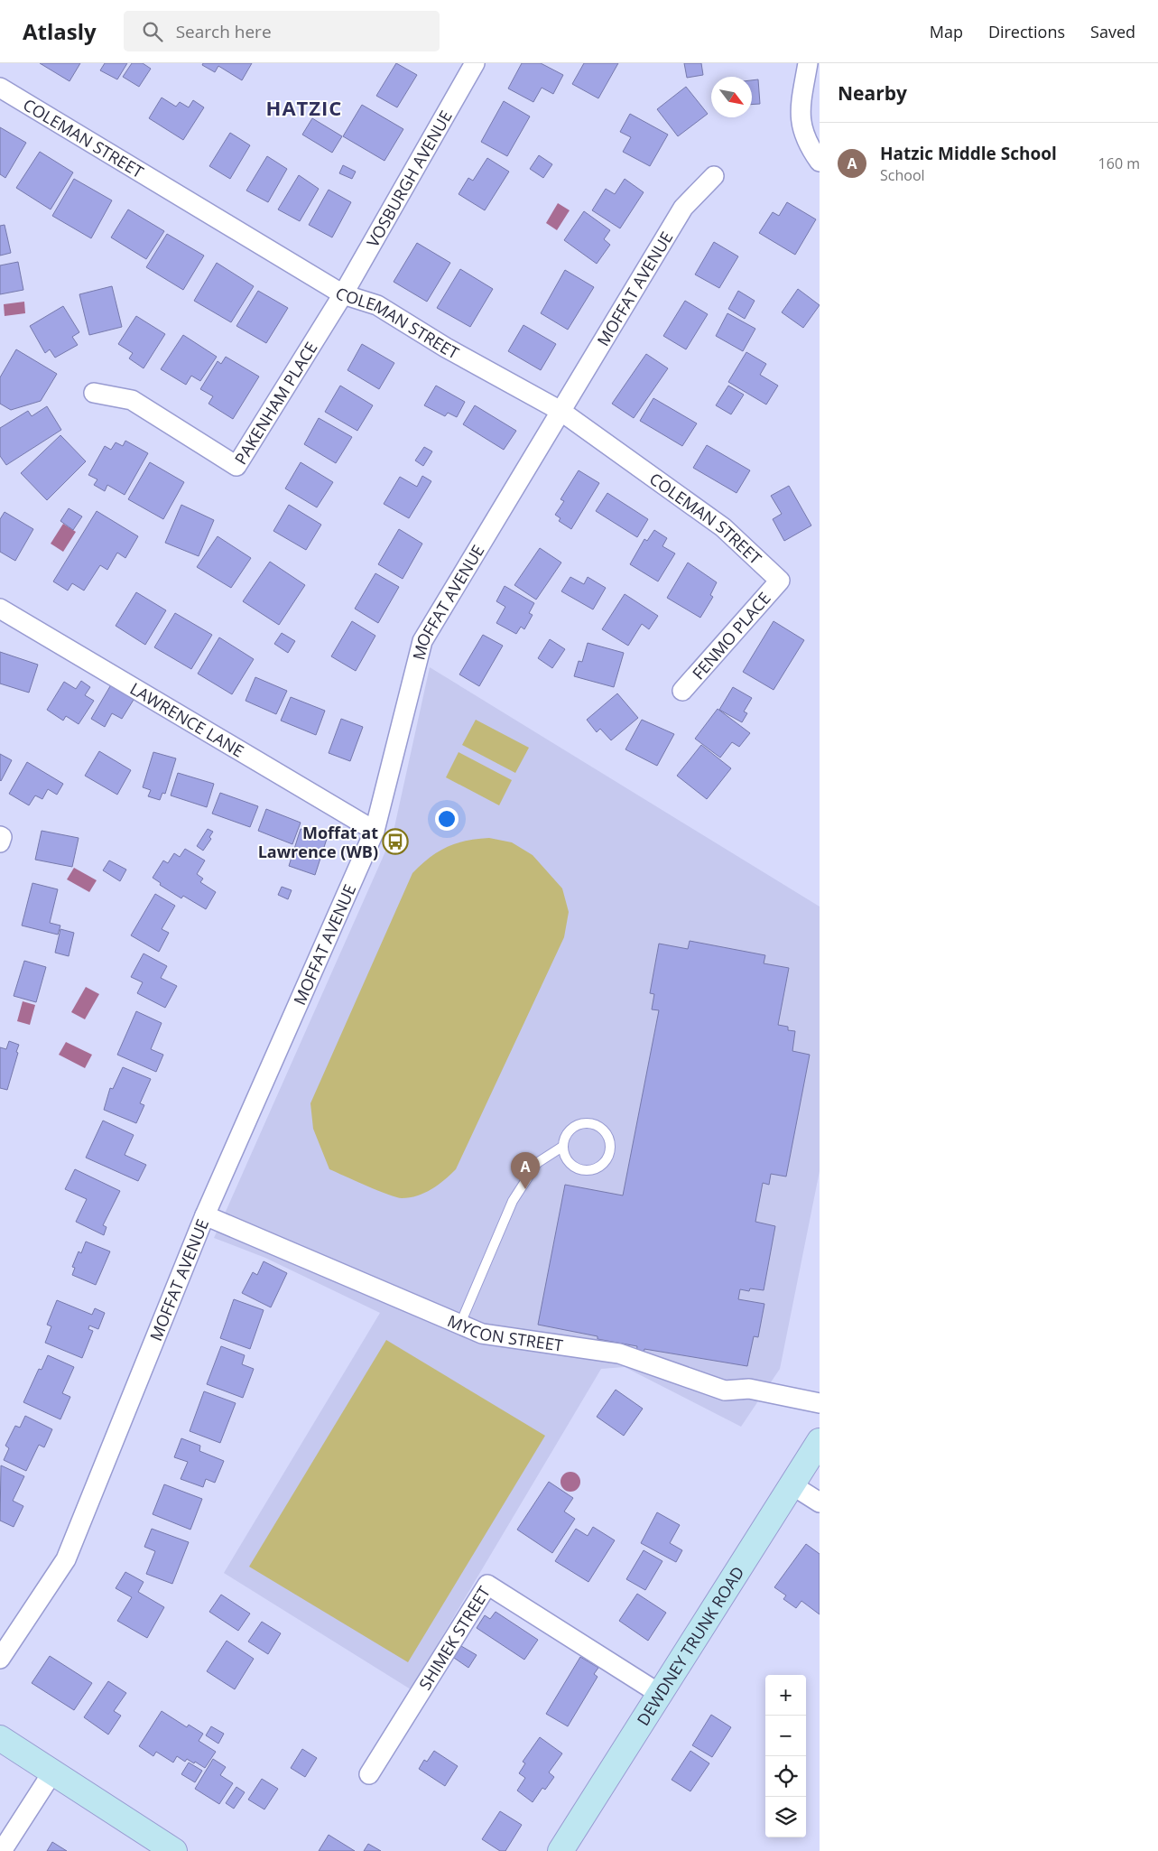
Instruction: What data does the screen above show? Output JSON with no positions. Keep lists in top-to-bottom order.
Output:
{
  "streets": {
    "main road": ["DEWDNEY TRUNK ROAD"],
    "street": [
      "COLEMAN STREET",
      "VOSBURGH AVENUE",
      "MOFFAT AVENUE",
      "PAKENHAM PLACE",
      "FENMO PLACE",
      "LAWRENCE LANE",
      "MYCON STREET",
      "SHIMEK STREET"
    ]
  },
  "crossings": [
    ["COLEMAN STREET", "VOSBURGH AVENUE"],
    ["COLEMAN STREET", "MOFFAT AVENUE"],
    ["COLEMAN STREET", "PAKENHAM PLACE"],
    ["COLEMAN STREET", "FENMO PLACE"],
    ["VOSBURGH AVENUE", "PAKENHAM PLACE"],
    ["MOFFAT AVENUE", "LAWRENCE LANE"],
    ["MOFFAT AVENUE", "MYCON STREET"],
    ["SHIMEK STREET", "DEWDNEY TRUNK ROAD"]
  ],
  "districts": ["HATZIC"],
  "places": {
    "bus stop": ["Moffat at Lawrence (WB)"]
  },
  "north": "bottom right",
  "page": {
    "header": "Atlasly",
    "search": "Search here",
    "nav": ["Map", "Directions", "Saved"],
    "heading": "Nearby",
    "list": [
      {
        "mark": "A",
        "name": "Hatzic Middle School",
        "note": "School",
        "value": "160 m"
      }
    ],
    "pins": "A",
    "map_buttons": ["+", "−"]
  }
}
